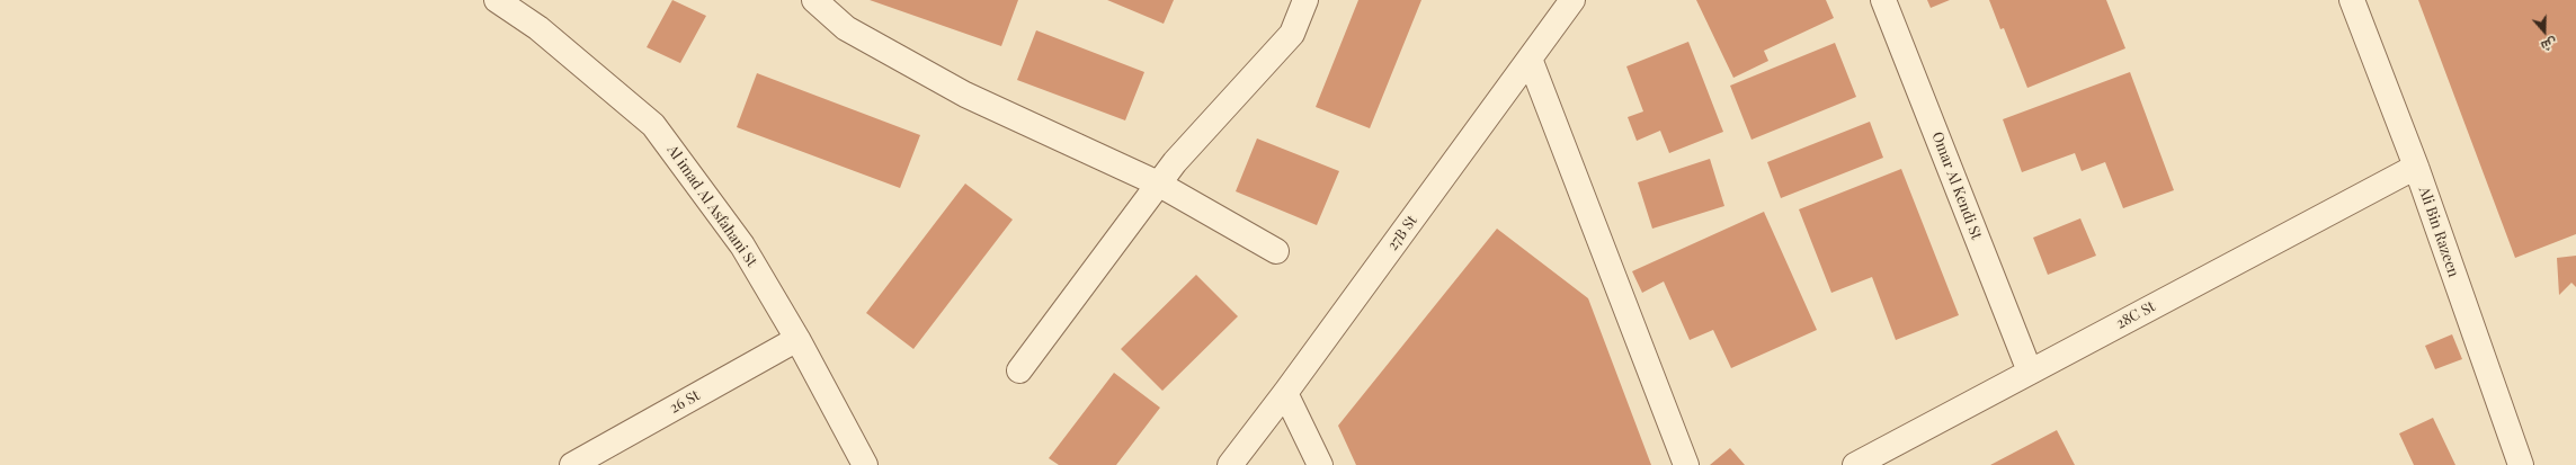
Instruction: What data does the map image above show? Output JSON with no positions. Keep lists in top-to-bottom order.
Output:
{
  "streets": {
    "street": [
      "Omar Al Kendi St",
      "Al imad Al Asfahani St",
      "Ali Bin Razeen",
      "27B St",
      "28C St",
      "26 St"
    ]
  },
  "crossings": [
    ["Omar Al Kendi St", "28C St"],
    ["Al imad Al Asfahani St", "26 St"],
    ["Ali Bin Razeen", "28C St"]
  ],
  "north": "bottom"
}
